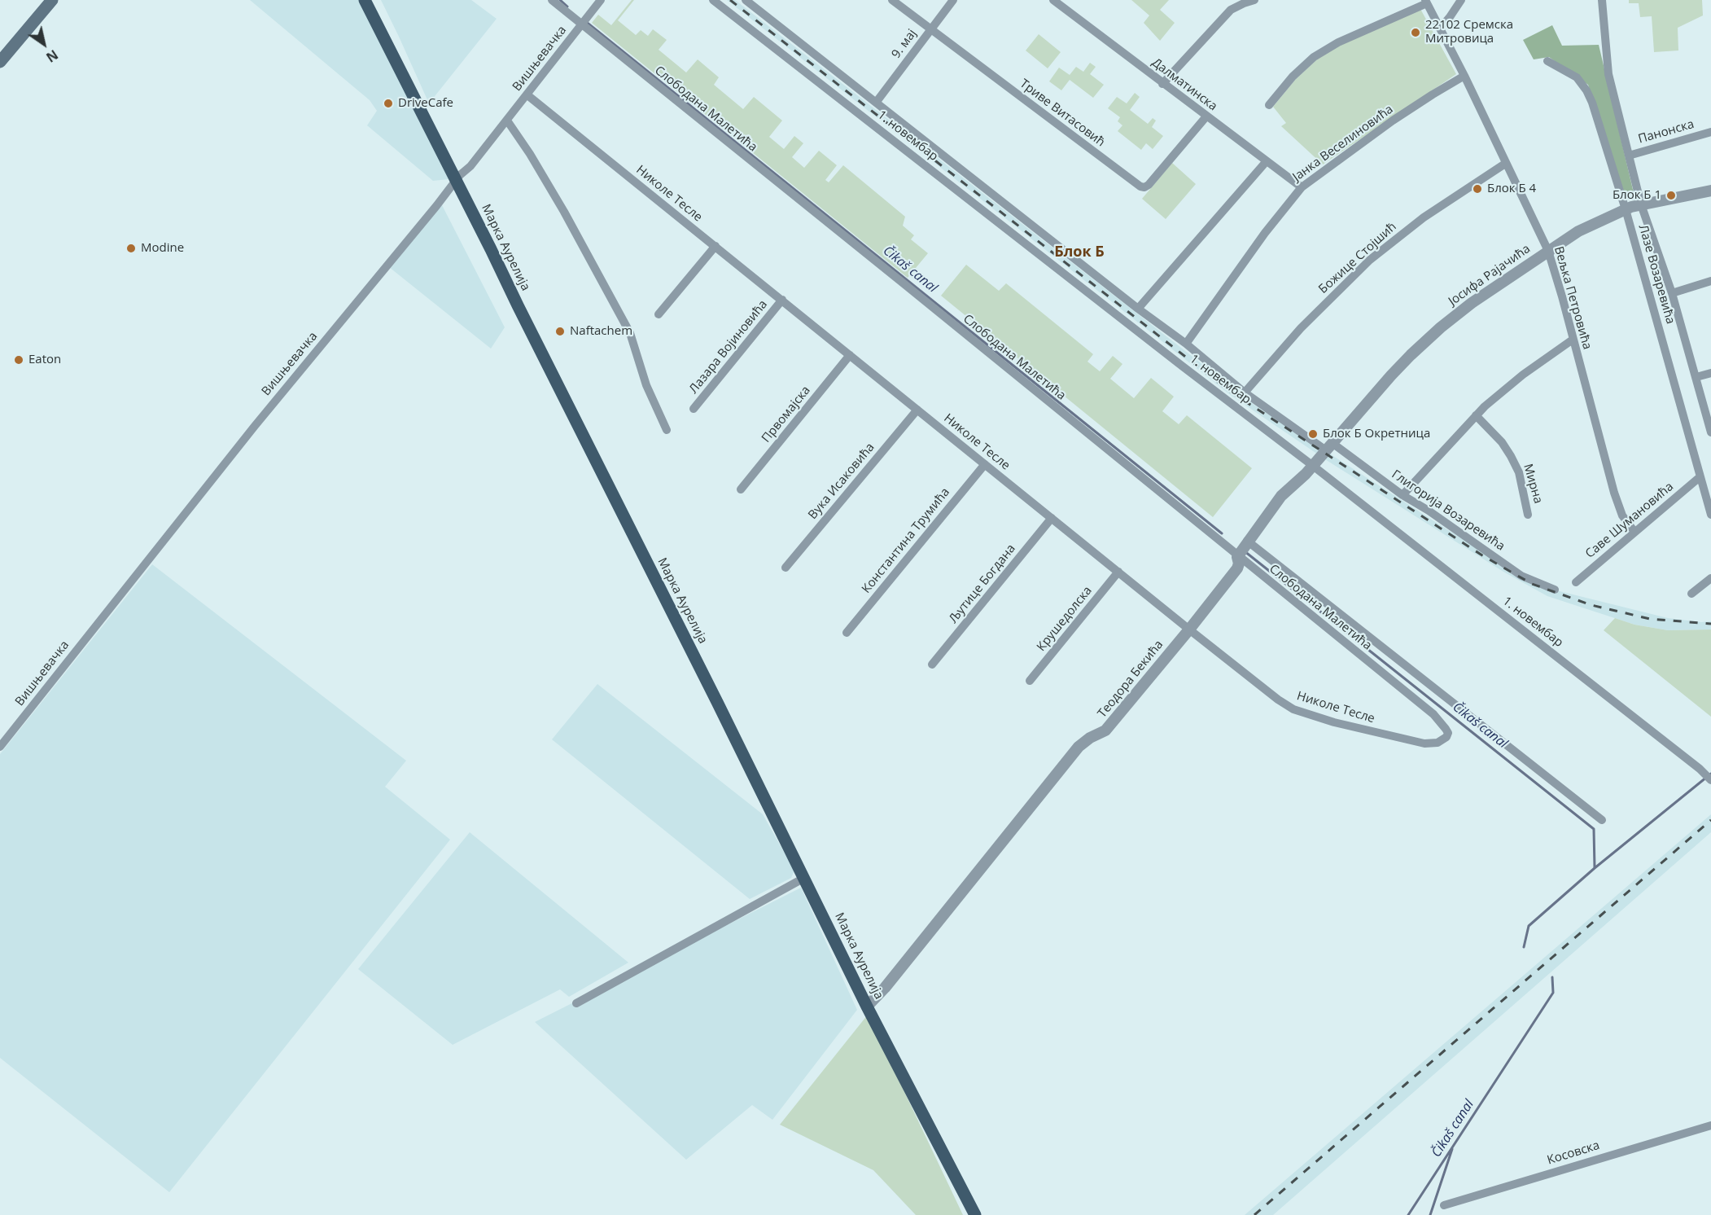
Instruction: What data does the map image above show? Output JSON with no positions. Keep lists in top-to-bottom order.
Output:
{
  "streets": {
    "main road": ["Марка Аурелија"],
    "street": [
      "9. мај",
      "Вишњевачка",
      "Далматинска",
      "Слободана Малетића",
      "Триве Витасовић",
      "Панонска",
      "1. новембар",
      "Јанка Веселиновића",
      "Николе Тесле",
      "Божице Стојшић",
      "Лазе Возаревића",
      "Јосифа Рајачића",
      "Вељка Петровића",
      "Лазара Војиновића",
      "Првомајска",
      "Вука Исаковића",
      "Мирна",
      "Глигорија Возаревића",
      "Саве Шумановића",
      "Константина Трумића",
      "Љутице Богдана",
      "Крушедолска",
      "Теодора Бекића",
      "Косовска"
    ]
  },
  "crossings": [
    ["9. мај", "Триве Витасовић"],
    ["9. мај", "1. новембар"],
    ["Вишњевачка", "Слободана Малетића"],
    ["Вишњевачка", "Николе Тесле"],
    ["Вишњевачка", "Марка Аурелија"],
    ["Далматинска", "Триве Витасовић"],
    ["Далматинска", "Јанка Веселиновића"],
    ["Слободана Малетића", "Николе Тесле"],
    ["Слободана Малетића", "Теодора Бекића"],
    ["Панонска", "Лазе Возаревића"],
    ["1. новембар", "Јанка Веселиновића"],
    ["1. новембар", "Божице Стојшић"],
    ["1. новембар", "Јосифа Рајачића"],
    ["1. новембар", "Глигорија Возаревића"],
    ["1. новембар", "Теодора Бекића"],
    ["Јанка Веселиновића", "Вељка Петровића"],
    ["Николе Тесле", "Лазара Војиновића"],
    ["Николе Тесле", "Првомајска"],
    ["Николе Тесле", "Вука Исаковића"],
    ["Николе Тесле", "Константина Трумића"],
    ["Николе Тесле", "Љутице Богдана"],
    ["Николе Тесле", "Крушедолска"],
    ["Николе Тесле", "Теодора Бекића"],
    ["Марка Аурелија", "Теодора Бекића"],
    ["Божице Стојшић", "Вељка Петровића"],
    ["Лазе Возаревића", "Јосифа Рајачића"],
    ["Лазе Возаревића", "Саве Шумановића"],
    ["Јосифа Рајачића", "Вељка Петровића"],
    ["Јосифа Рајачића", "Глигорија Возаревића"],
    ["Јосифа Рајачића", "Теодора Бекића"],
    ["Вељка Петровића", "Саве Шумановића"],
    ["Глигорија Возаревића", "Теодора Бекића"]
  ],
  "districts": ["Блок Б"],
  "water": ["Čikaš canal"],
  "places": [
    "22102 Сремска Митровица",
    "DriveCafe",
    "Блок Б 4",
    "Блок Б 1",
    "Modine",
    "Naftachem",
    "Eaton",
    "Блок Б Окретница"
  ],
  "north": "bottom right"
}
